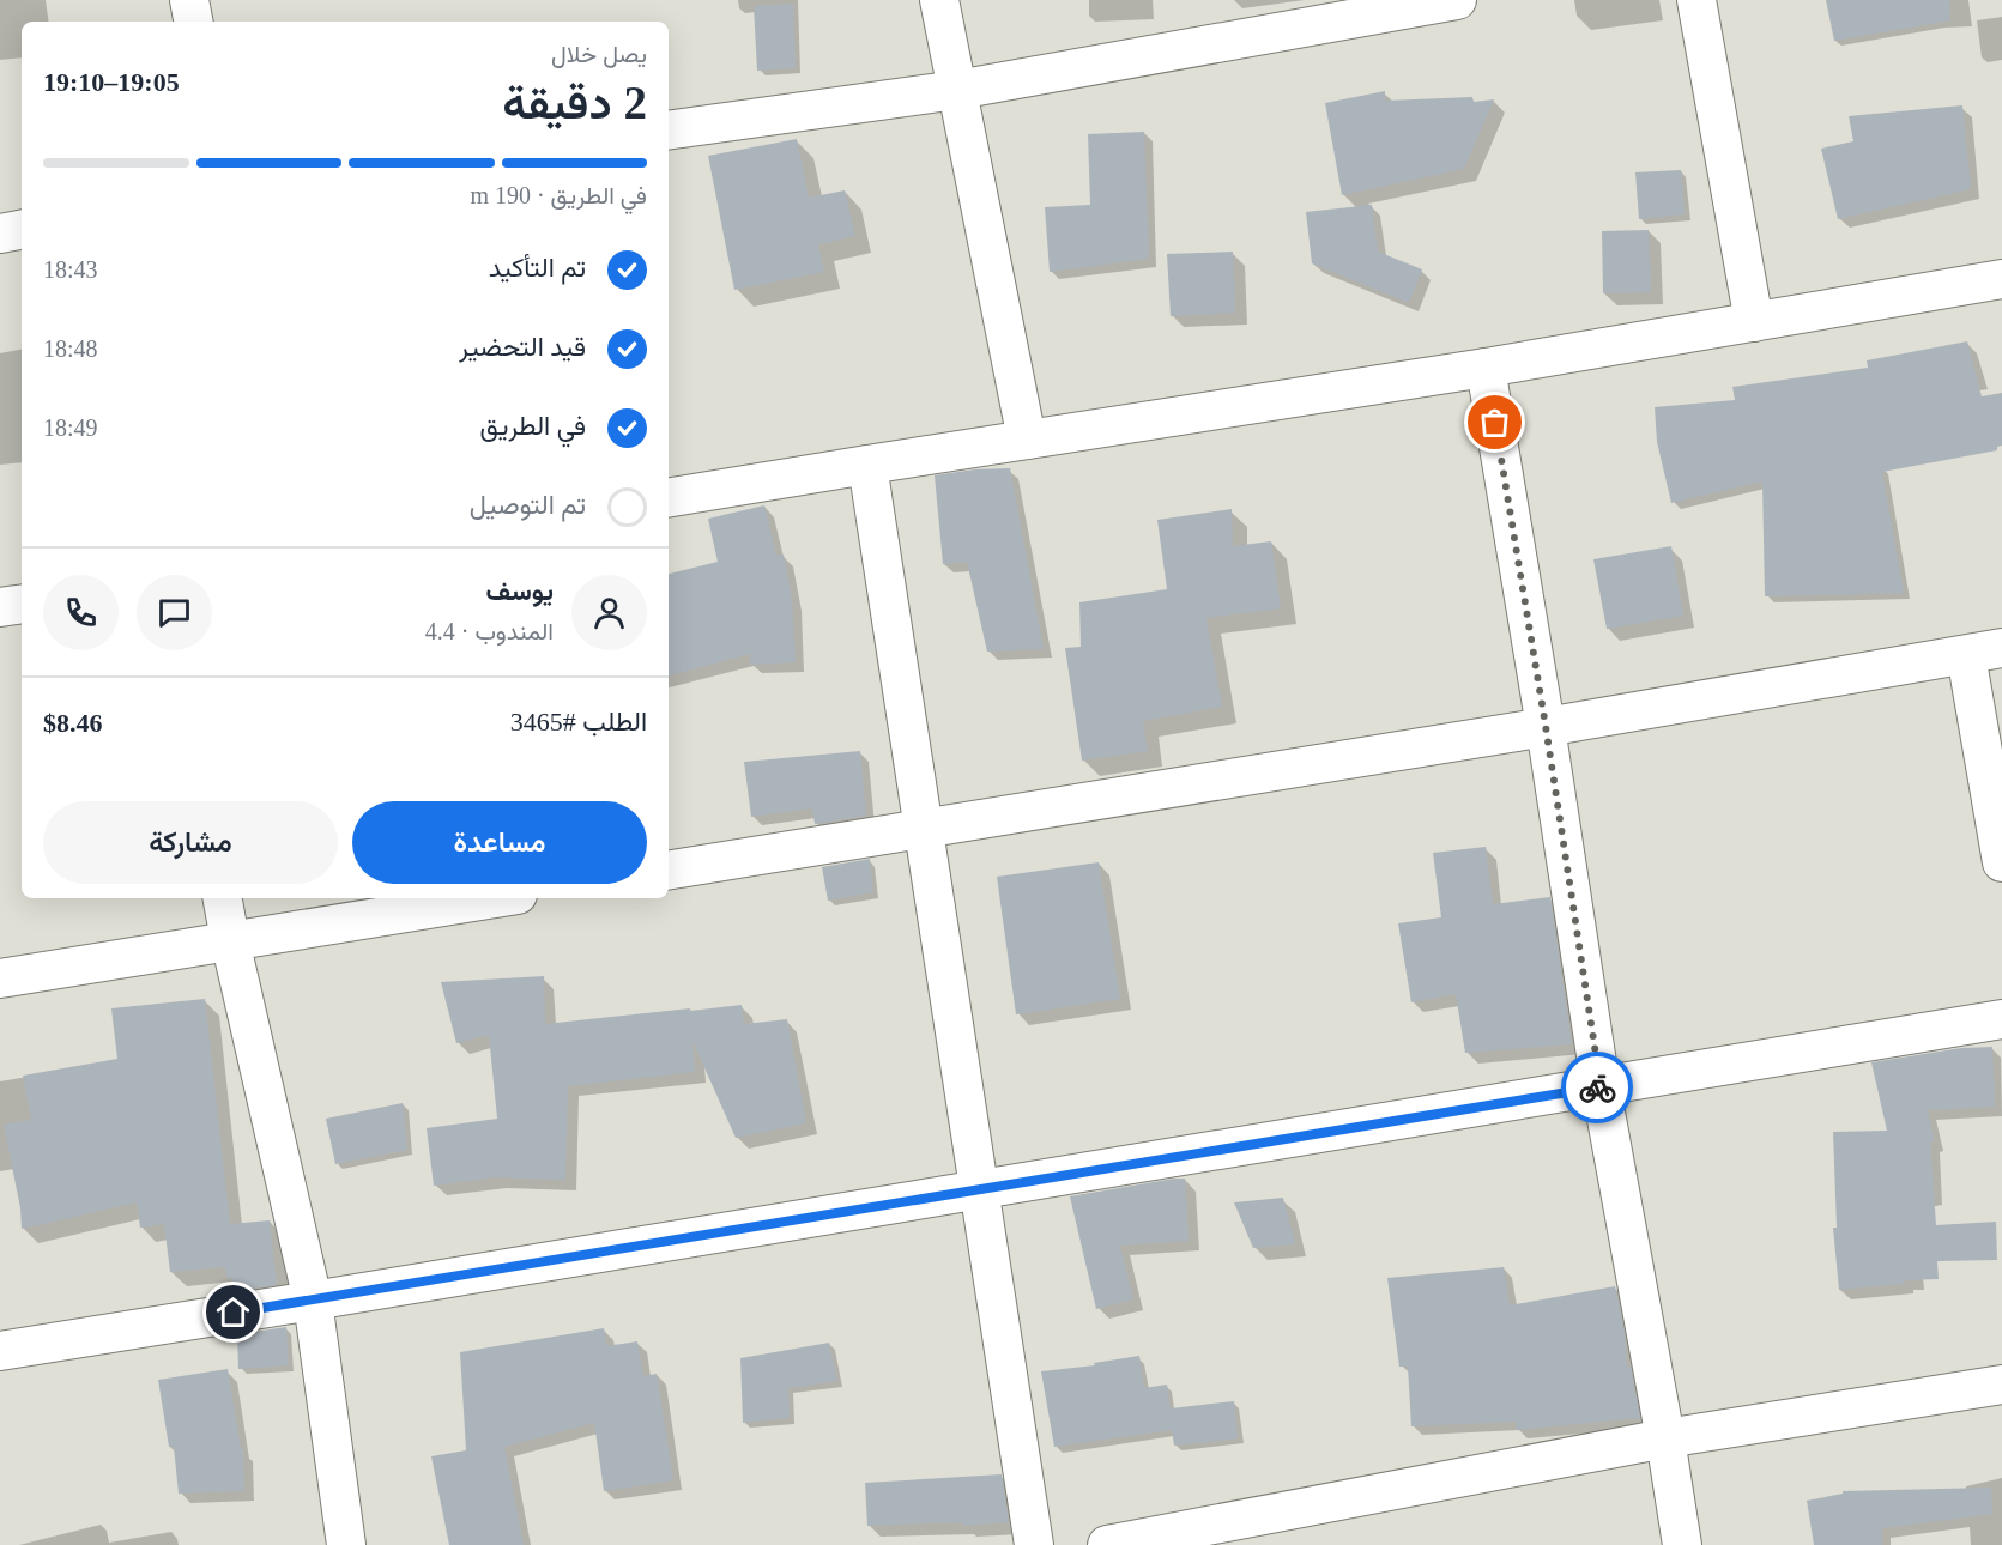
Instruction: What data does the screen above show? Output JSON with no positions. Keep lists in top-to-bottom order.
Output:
{
  "page": {
    "heading": ["2 دقيقة", "يصل خلال", "19:05–19:10"],
    "panel": [
      "يوسف",
      "المندوب · 4.4",
      "الطلب #3465",
      "$8.46"
    ],
    "bar": "في الطريق · 190 m",
    "list": [
      ["تم التأكيد", "18:43"],
      ["قيد التحضير", "18:48"],
      ["في الطريق", "18:49"],
      "تم التوصيل"
    ],
    "buttons": ["مساعدة", "مشاركة"]
  }
}
